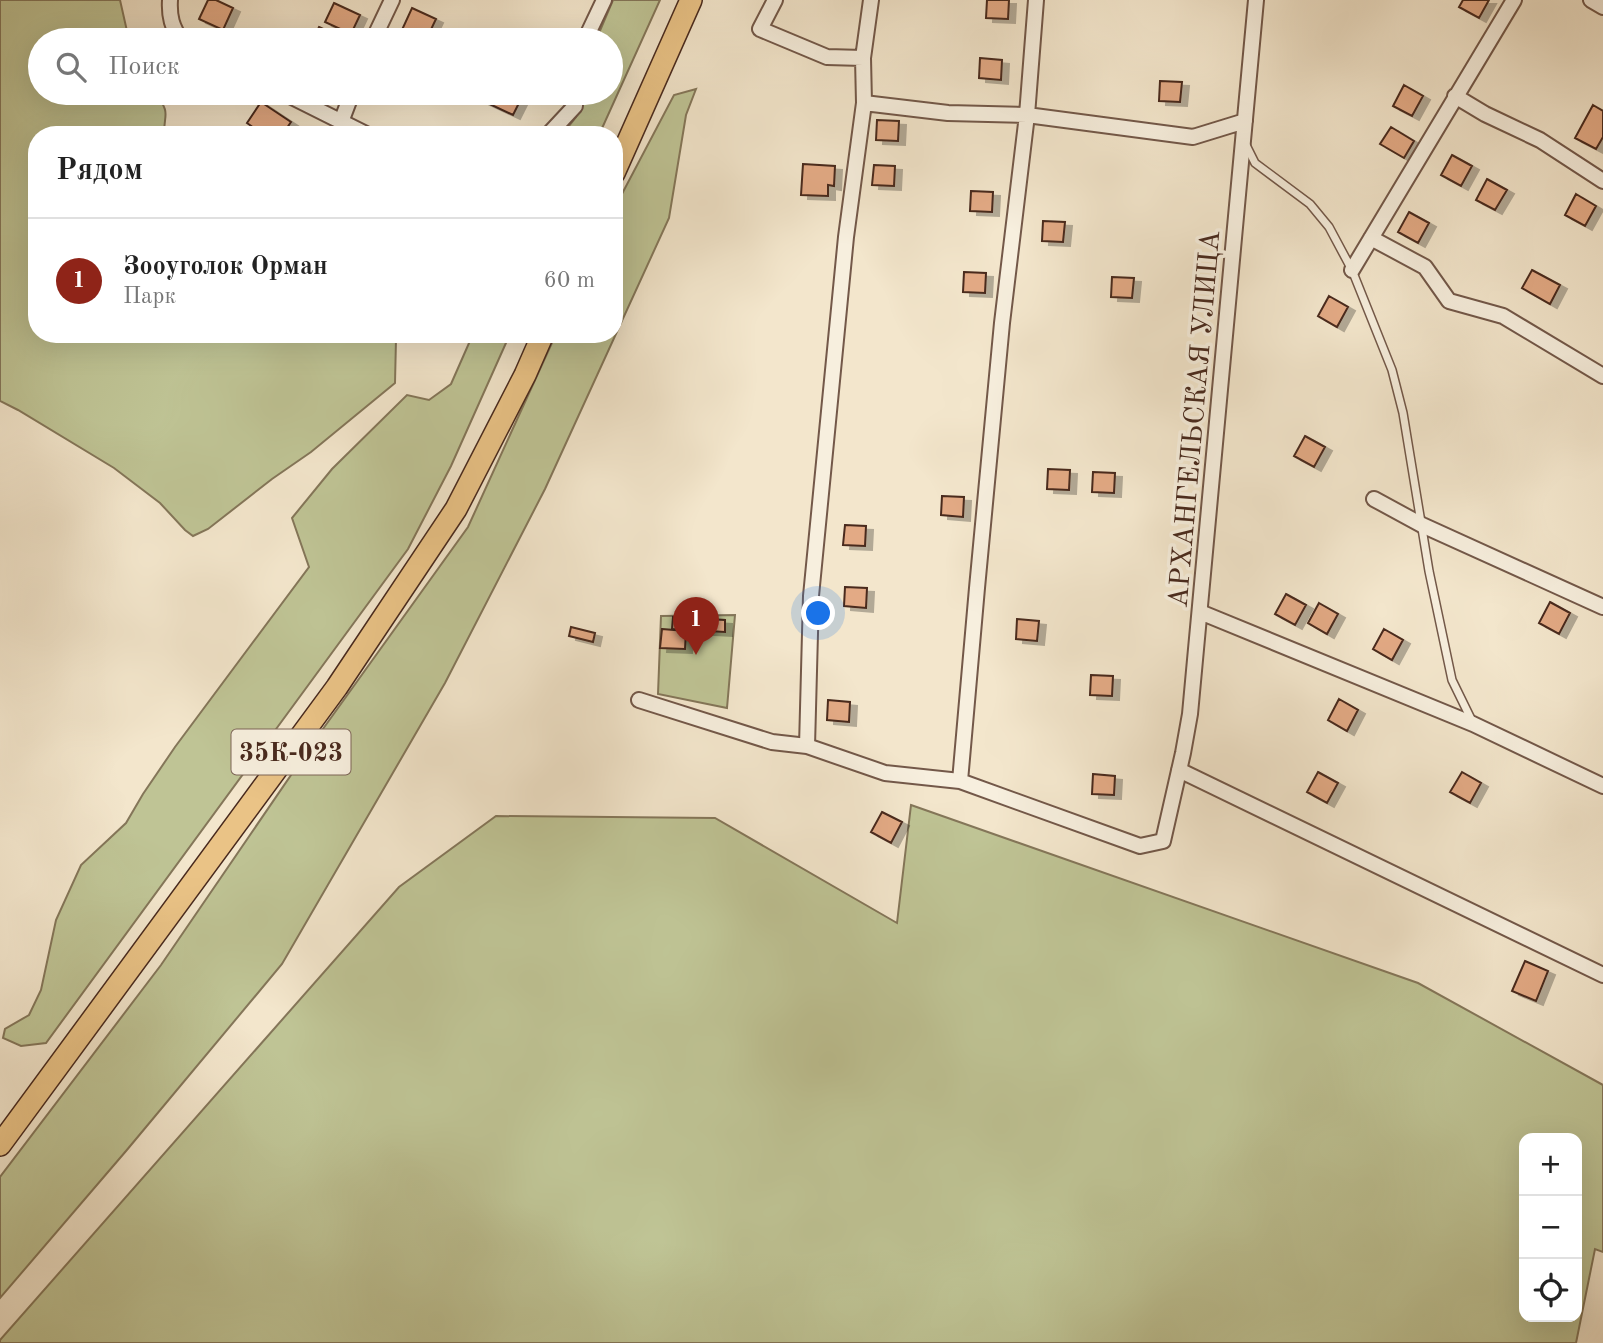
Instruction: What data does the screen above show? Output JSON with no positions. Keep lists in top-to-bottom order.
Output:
{
  "streets": {
    "main road": ["35К-023"],
    "street": ["АРХАНГЕЛЬСКАЯ УЛИЦА"]
  },
  "page": {
    "search": "Поиск",
    "heading": "Рядом",
    "list": [
      {
        "mark": "1",
        "name": "Зооуголок Орман",
        "note": "Парк",
        "value": "60 m"
      }
    ],
    "pins": "1",
    "map_buttons": ["+", "−"]
  }
}
